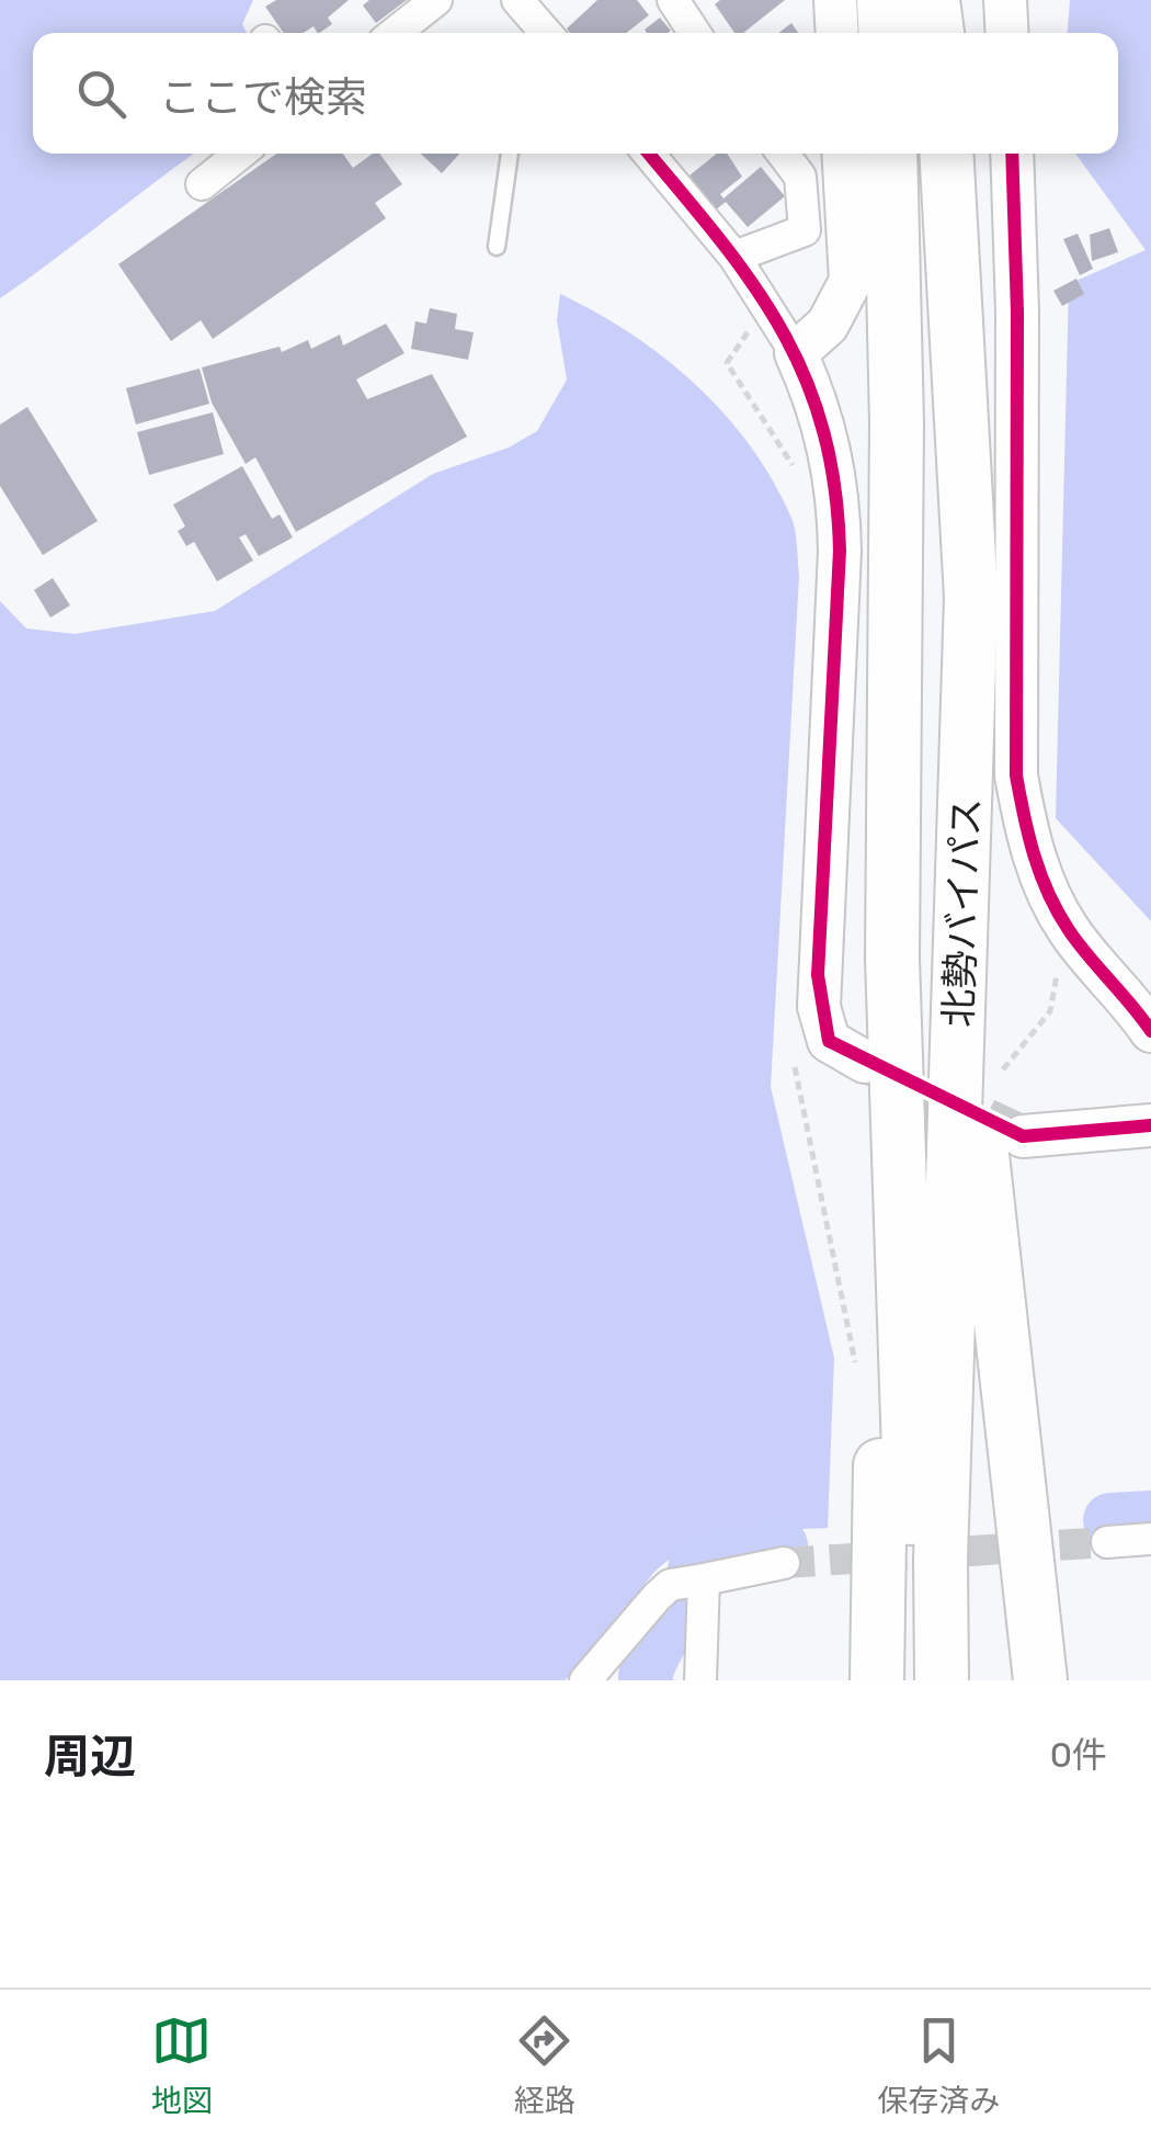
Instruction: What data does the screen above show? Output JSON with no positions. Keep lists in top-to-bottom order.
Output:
{
  "streets": {
    "highway": ["北勢バイパス"]
  },
  "page": {
    "search": "ここで検索",
    "heading": ["周辺", "0件"],
    "nav": ["地図", "経路", "保存済み"]
  }
}
